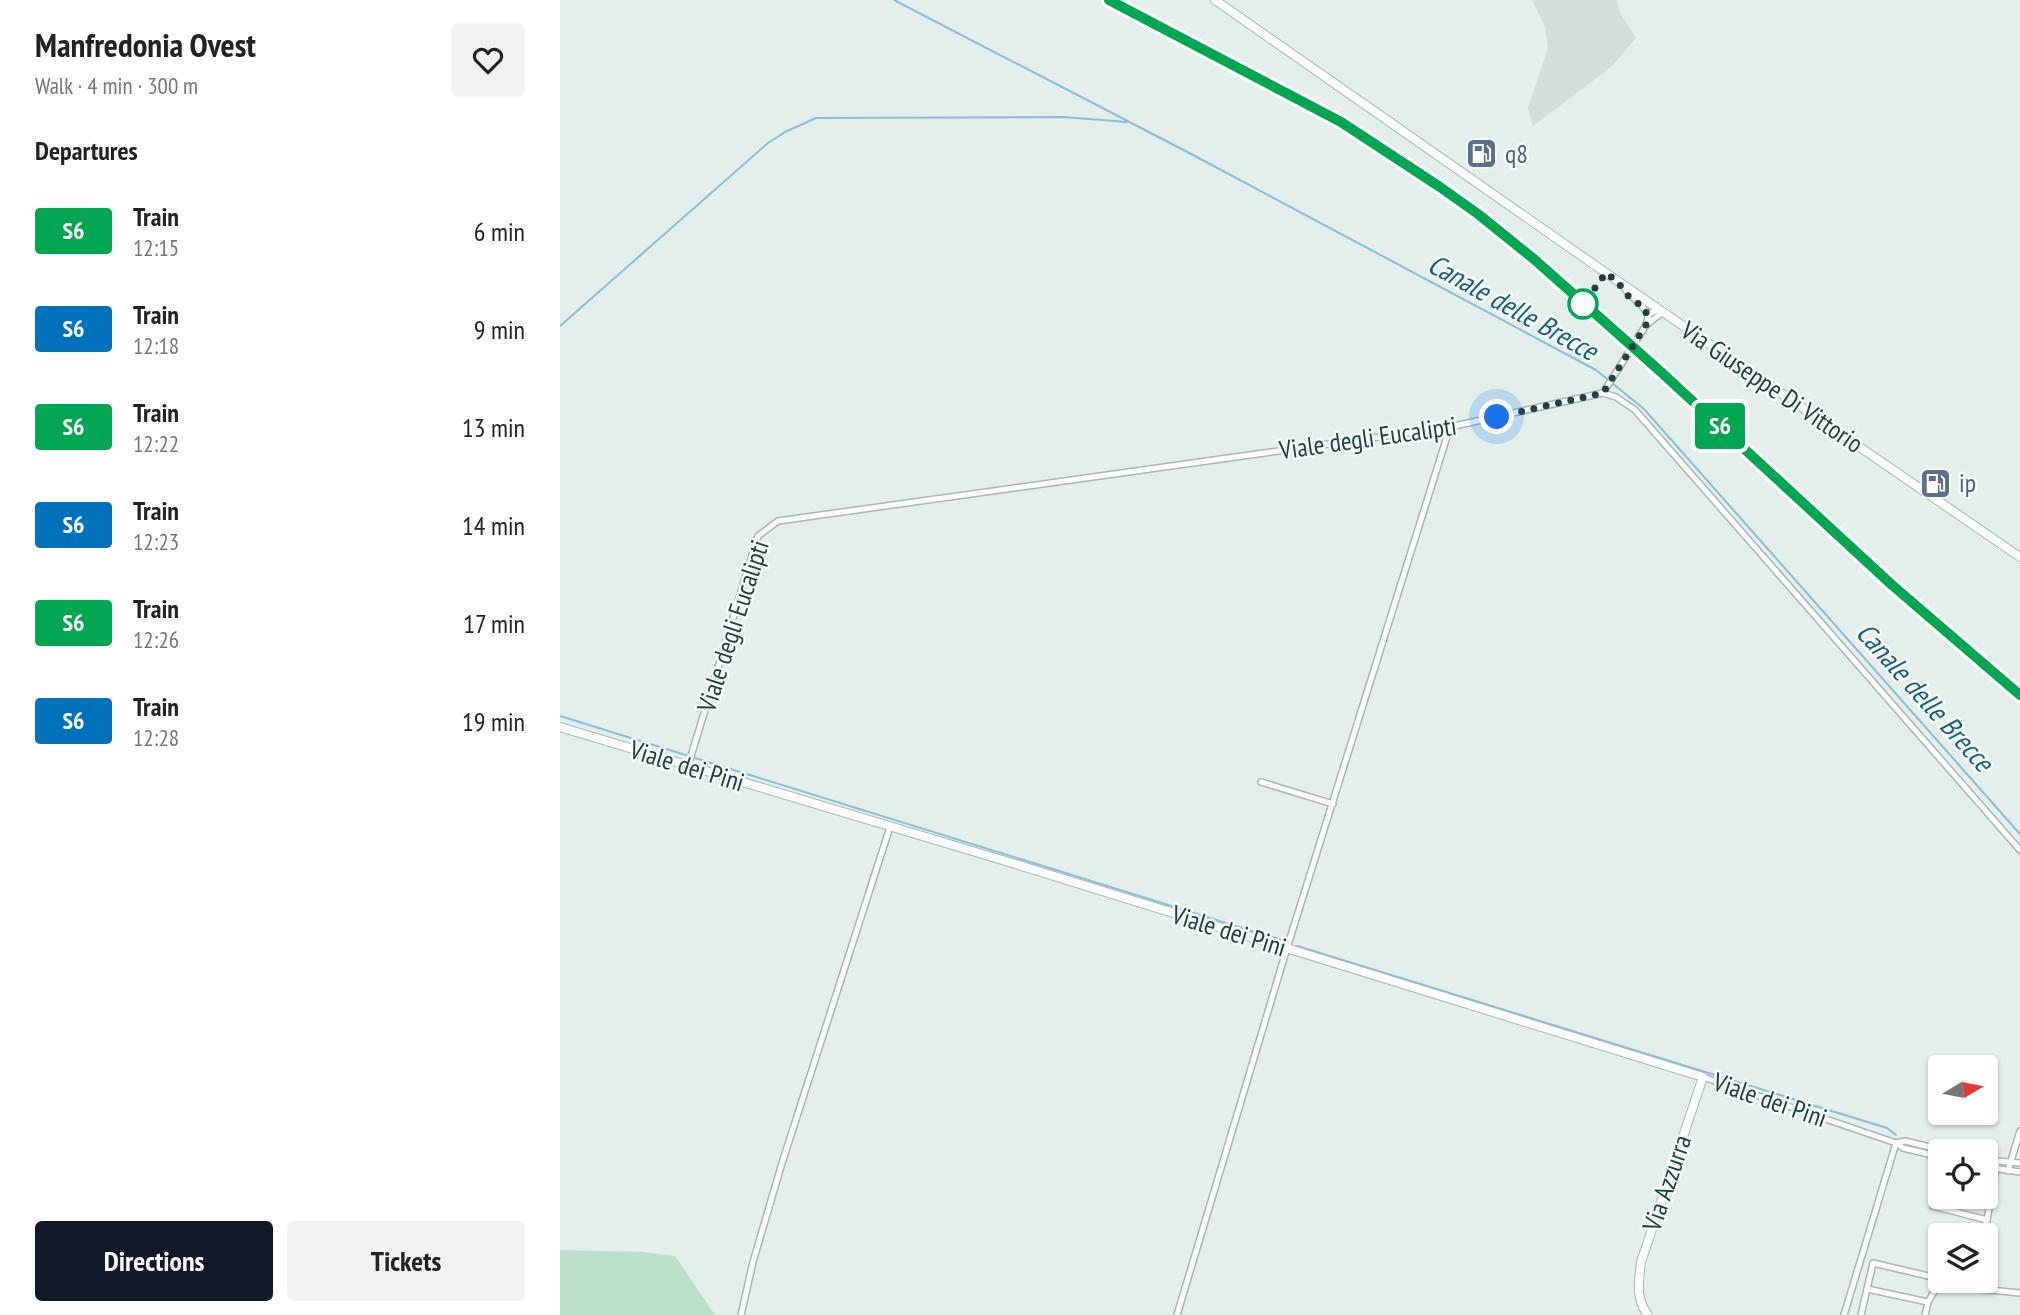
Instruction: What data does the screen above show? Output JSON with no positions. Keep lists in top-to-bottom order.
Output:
{
  "streets": {
    "street": [
      "Via Giuseppe Di Vittorio",
      "Viale degli Eucalipti",
      "Viale dei Pini",
      "Via Azzurra"
    ]
  },
  "crossings": [
    ["Viale degli Eucalipti", "Viale dei Pini"],
    ["Viale dei Pini", "Via Azzurra"]
  ],
  "water": ["Canale delle Brecce"],
  "places": {
    "fuel station": ["q8", "ip"]
  },
  "north": "right",
  "page": {
    "heading": [
      ["Manfredonia Ovest", "Walk · 4 min · 300 m"],
      "Departures"
    ],
    "on_map": "S6",
    "list": [
      {
        "mark": "S6",
        "name": "Train",
        "note": "12:15",
        "value": "6 min"
      },
      {
        "mark": "S6",
        "name": "Train",
        "note": "12:18",
        "value": "9 min"
      },
      {
        "mark": "S6",
        "name": "Train",
        "note": "12:22",
        "value": "13 min"
      },
      {
        "mark": "S6",
        "name": "Train",
        "note": "12:23",
        "value": "14 min"
      },
      {
        "mark": "S6",
        "name": "Train",
        "note": "12:26",
        "value": "17 min"
      },
      {
        "mark": "S6",
        "name": "Train",
        "note": "12:28",
        "value": "19 min"
      }
    ],
    "buttons": ["Directions", "Tickets"]
  }
}
